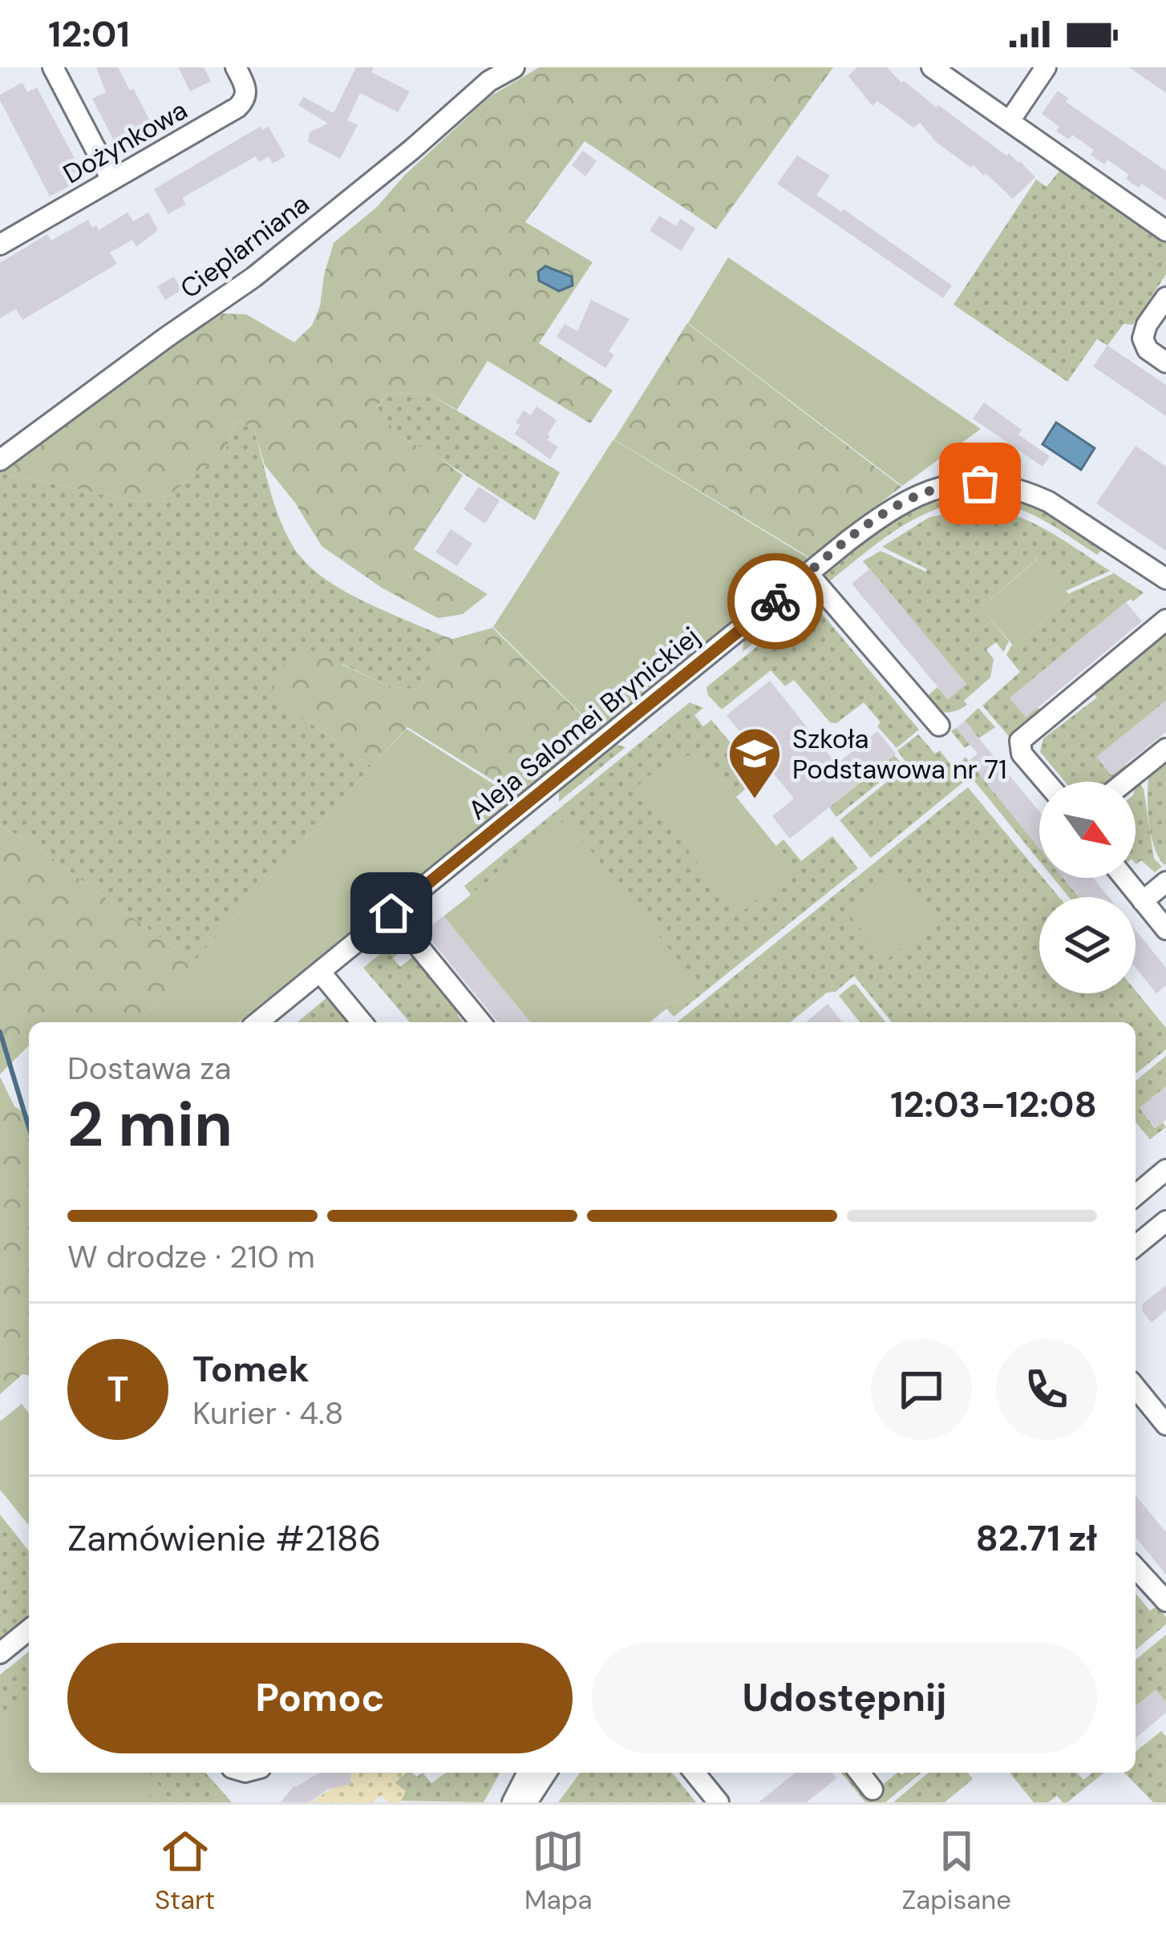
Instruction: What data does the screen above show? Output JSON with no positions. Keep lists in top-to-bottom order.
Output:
{
  "streets": {
    "street": ["Dożynkowa", "Cieplarniana", "Aleja Salomei Brynickiej"]
  },
  "places": {
    "school or university": ["Szkoła Podstawowa nr 71"]
  },
  "north": "bottom right",
  "page": {
    "status": "12:01",
    "heading": ["2 min", "Dostawa za", "12:03–12:08"],
    "panel": [
      "Tomek",
      "Kurier · 4.8",
      "Zamówienie #2186",
      "82.71 zł"
    ],
    "bar": "W drodze · 210 m",
    "round": "T",
    "buttons": ["Pomoc", "Udostępnij"],
    "tabs": ["Start", "Mapa", "Zapisane"]
  }
}
